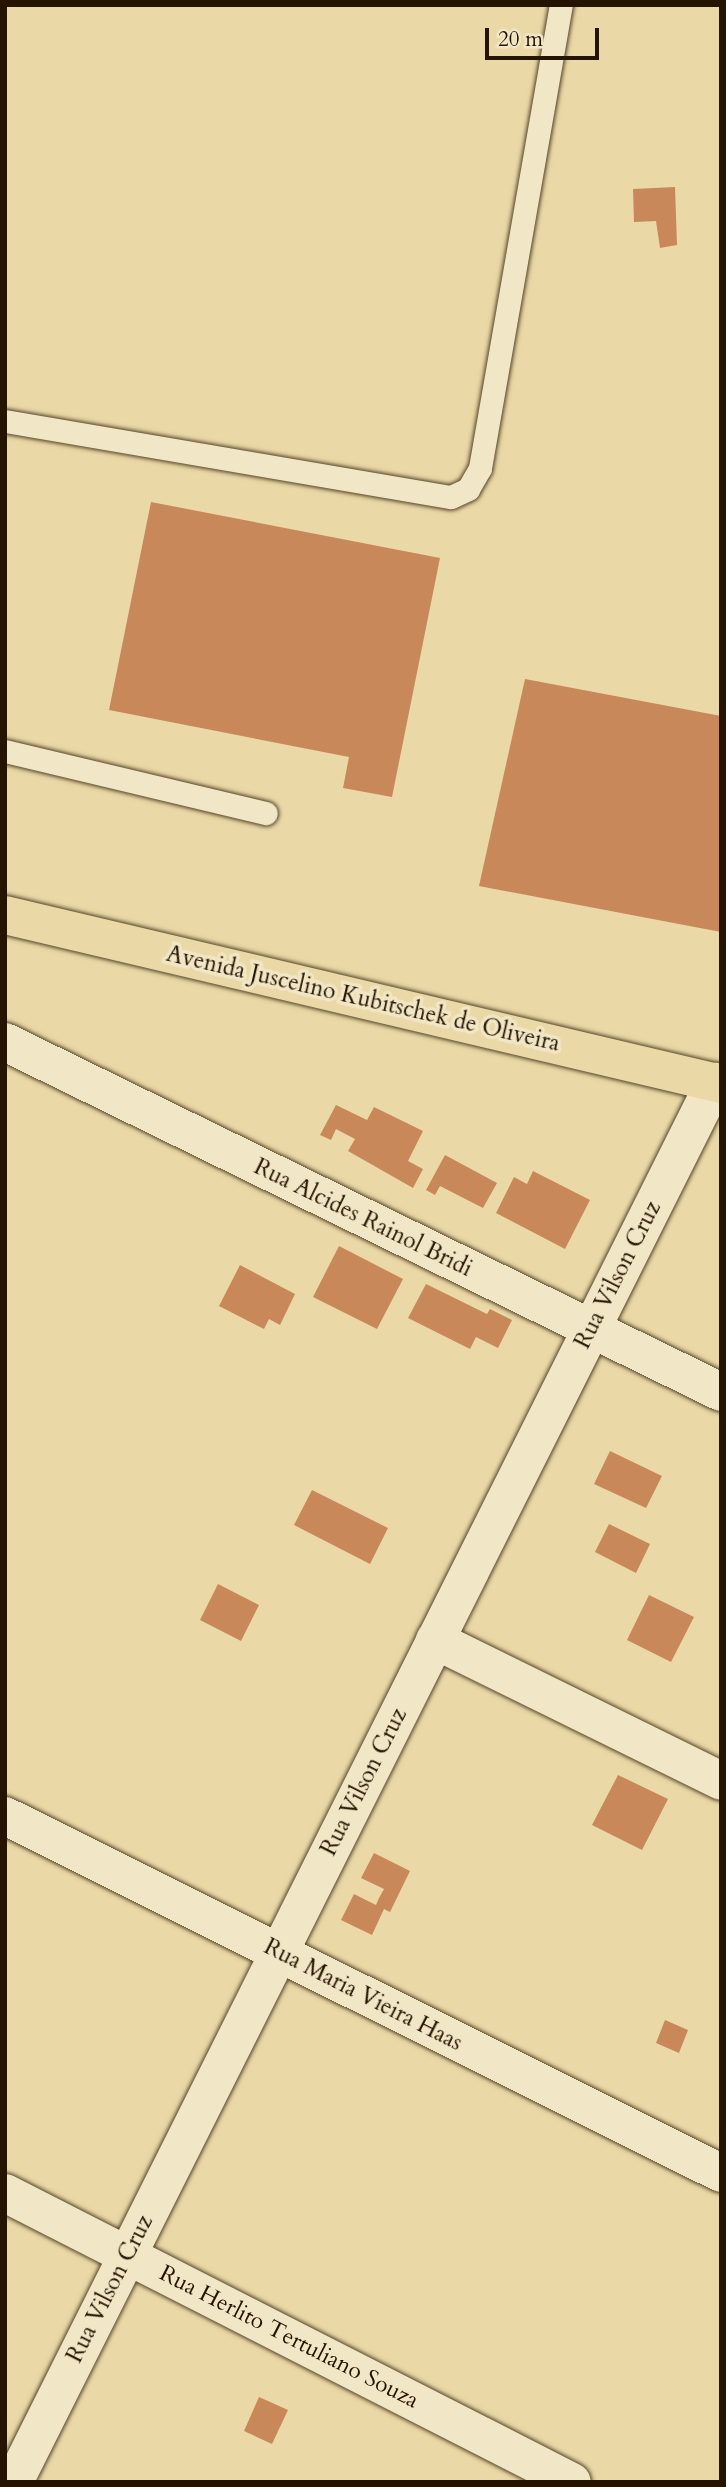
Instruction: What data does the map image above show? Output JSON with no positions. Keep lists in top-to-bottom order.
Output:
{
  "streets": {
    "main road": ["Avenida Juscelino Kubitschek de Oliveira"],
    "street": [
      "Rua Alcides Rainol Bridi",
      "Rua Vilson Cruz",
      "Rua Maria Vieira Haas",
      "Rua Herlito Tertuliano Souza"
    ]
  },
  "crossings": [
    ["Avenida Juscelino Kubitschek de Oliveira", "Rua Vilson Cruz"],
    ["Rua Alcides Rainol Bridi", "Rua Vilson Cruz"],
    ["Rua Vilson Cruz", "Rua Maria Vieira Haas"],
    ["Rua Vilson Cruz", "Rua Herlito Tertuliano Souza"]
  ],
  "scale_bar": "20 m"
}
